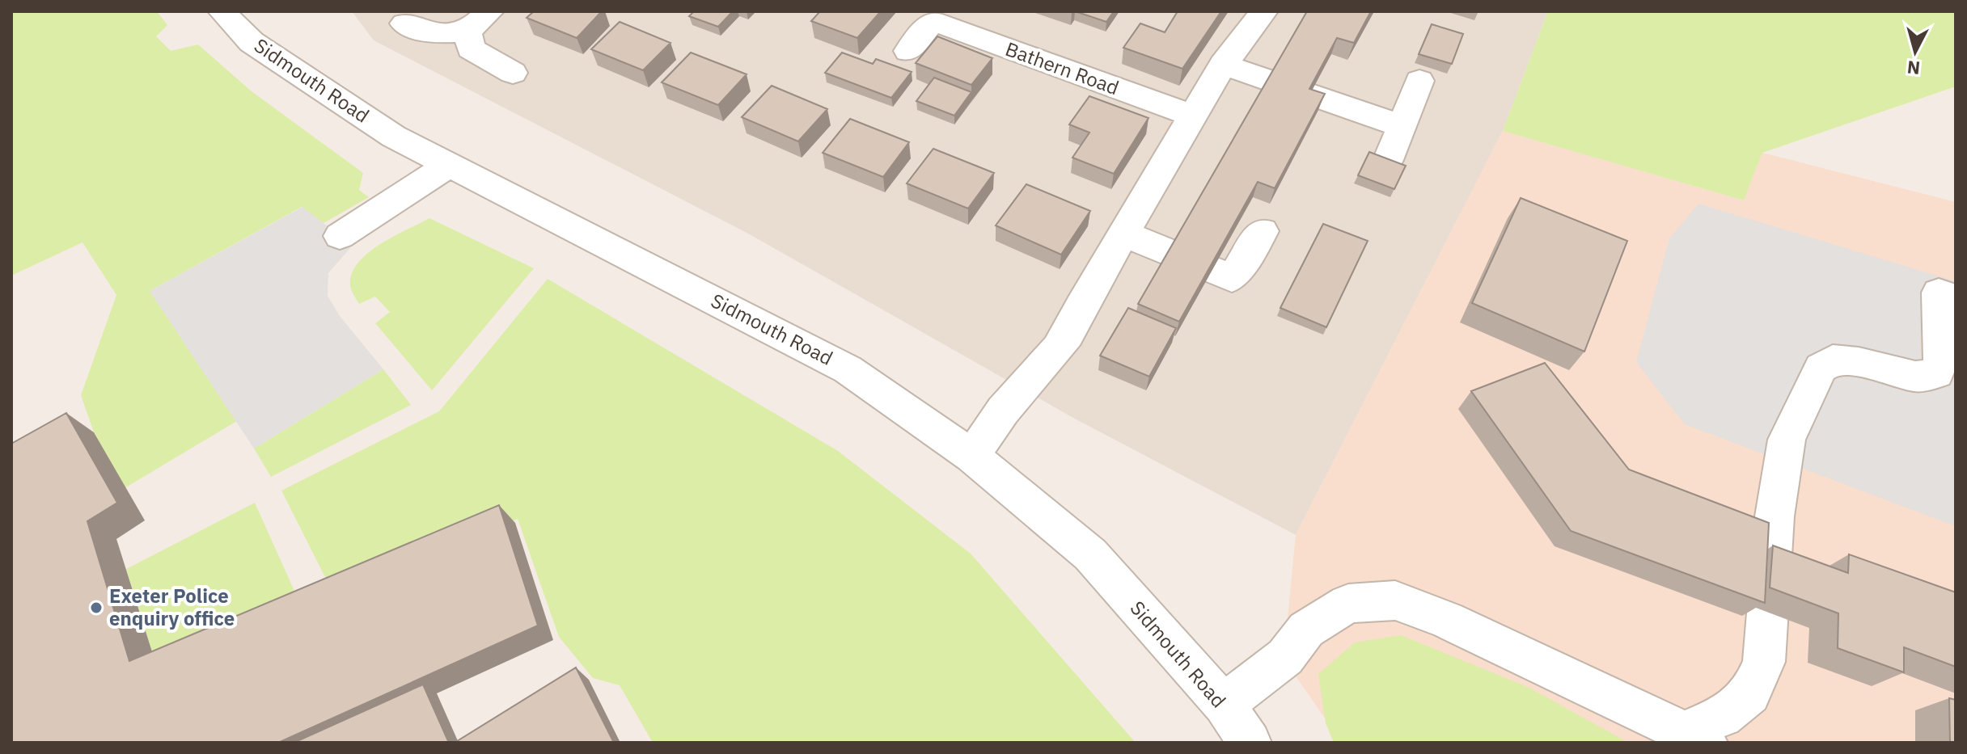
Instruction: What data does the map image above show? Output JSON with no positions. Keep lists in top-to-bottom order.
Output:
{
  "streets": {
    "street": ["Bathern Road", "Sidmouth Road"]
  },
  "places": ["Exeter Police enquiry office"],
  "north": "bottom"
}
